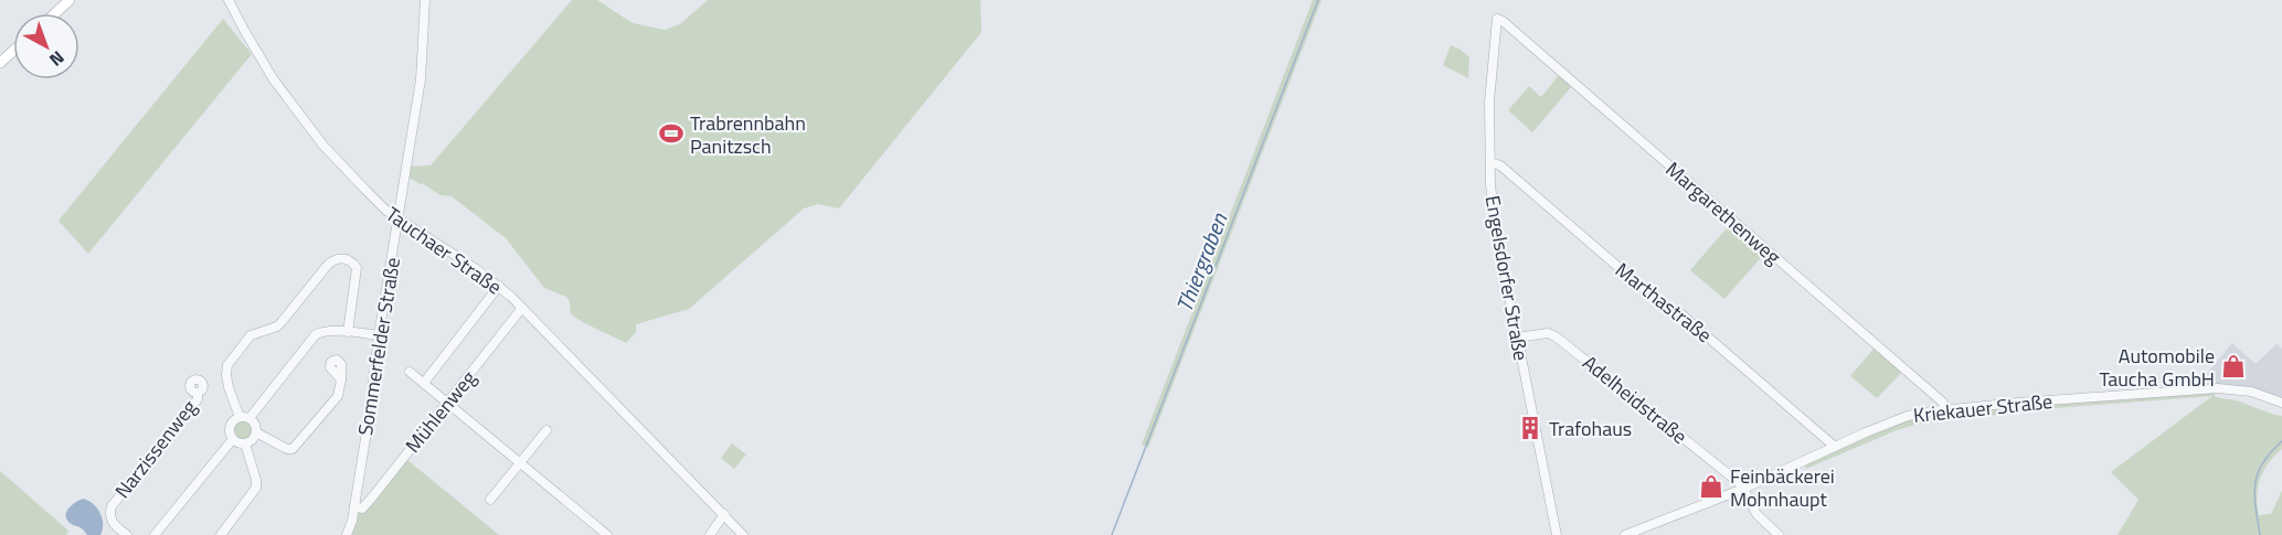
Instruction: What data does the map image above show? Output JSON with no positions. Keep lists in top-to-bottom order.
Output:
{
  "streets": {
    "street": [
      "Margarethenweg",
      "Tauchaer Straße",
      "Engelsdorfer Straße",
      "Marthastraße",
      "Sommerfelder Straße",
      "Adelheidstraße",
      "Kriekauer Straße",
      "Mühlenweg",
      "Narzissenweg"
    ]
  },
  "crossings": [
    ["Margarethenweg", "Engelsdorfer Straße"],
    ["Margarethenweg", "Kriekauer Straße"],
    ["Tauchaer Straße", "Sommerfelder Straße"],
    ["Tauchaer Straße", "Mühlenweg"],
    ["Engelsdorfer Straße", "Marthastraße"],
    ["Engelsdorfer Straße", "Adelheidstraße"],
    ["Marthastraße", "Kriekauer Straße"],
    ["Sommerfelder Straße", "Mühlenweg"],
    ["Adelheidstraße", "Kriekauer Straße"]
  ],
  "water": ["Thiergraben"],
  "places": {
    "sports": ["Trabrennbahn Panitzsch"],
    "shop": ["Automobile Taucha GmbH", "Feinbäckerei Mohnhaupt"],
    "building": ["Trafohaus"]
  },
  "north": "bottom right"
}
